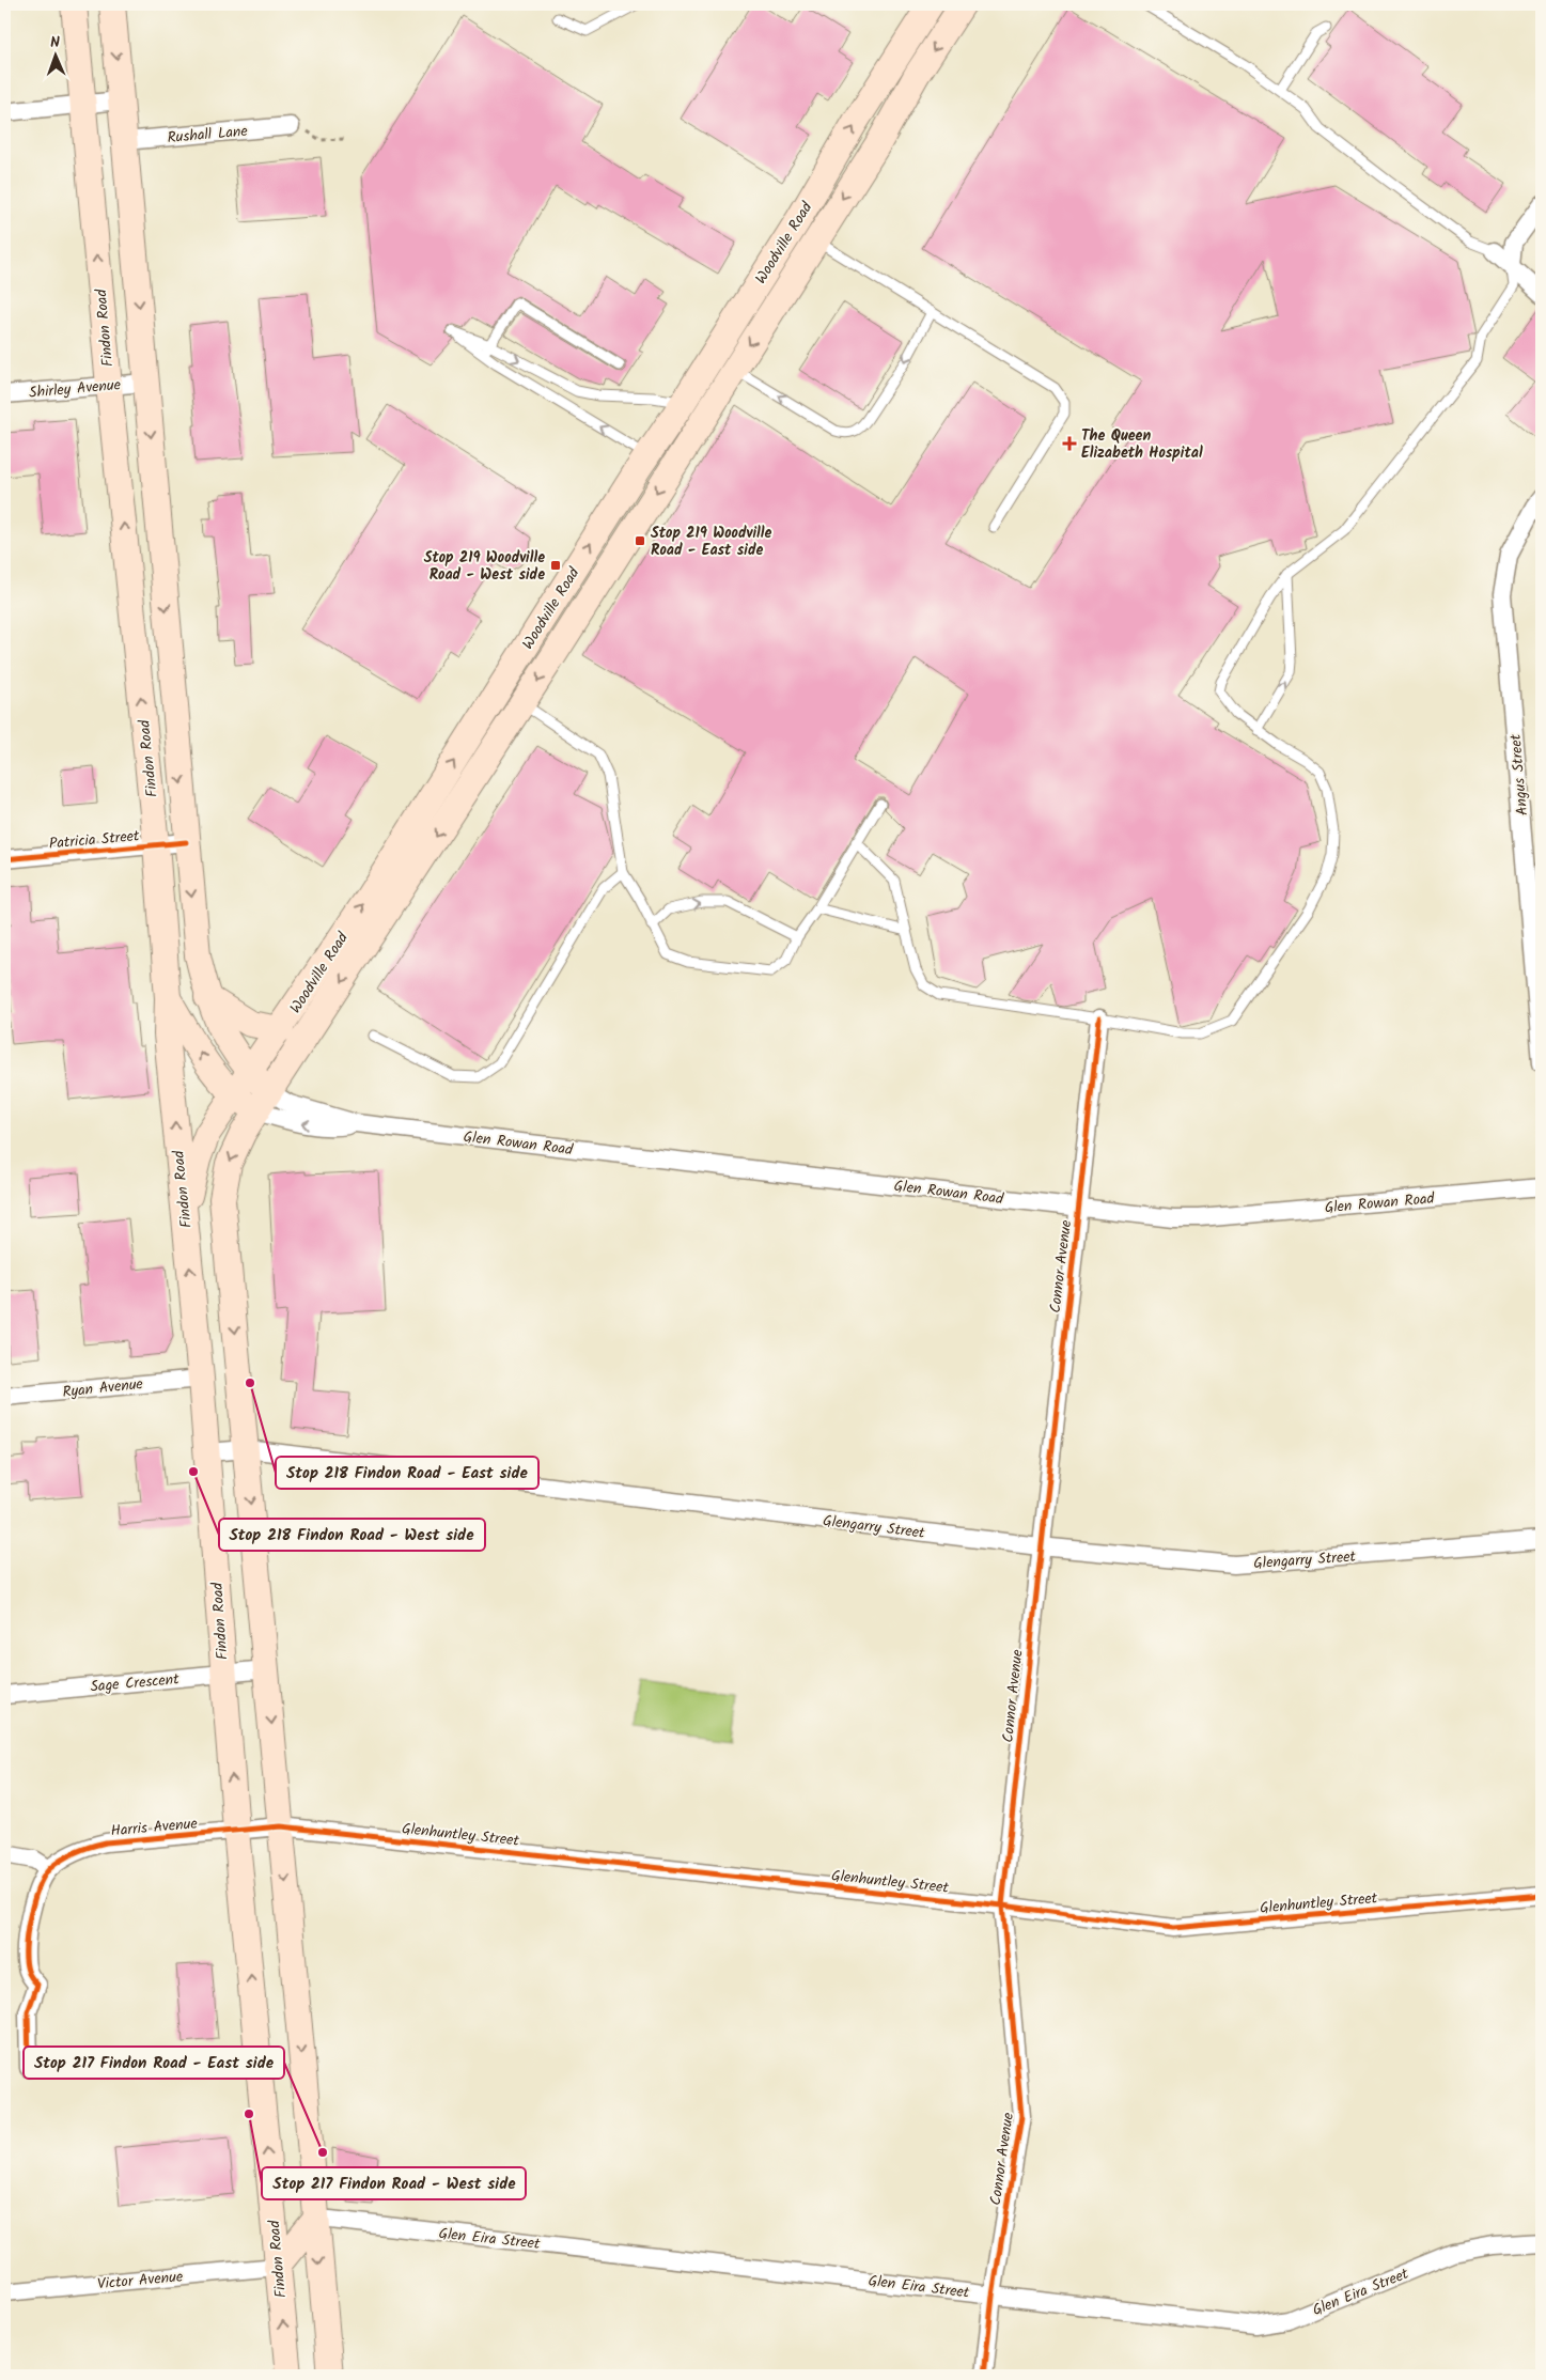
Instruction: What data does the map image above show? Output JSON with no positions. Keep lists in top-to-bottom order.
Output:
{
  "streets": {
    "main road": ["Woodville Road", "Findon Road"],
    "street": [
      "Rushall Lane",
      "Shirley Avenue",
      "Angus Street",
      "Patricia Street",
      "Glen Rowan Road",
      "Connor Avenue",
      "Ryan Avenue",
      "Glengarry Street",
      "Sage Crescent",
      "Harris Avenue",
      "Glenhuntley Street",
      "Glen Eira Street",
      "Victor Avenue"
    ]
  },
  "crossings": [
    ["Rushall Lane", "Findon Road"],
    ["Woodville Road", "Findon Road"],
    ["Woodville Road", "Glen Rowan Road"],
    ["Findon Road", "Shirley Avenue"],
    ["Findon Road", "Patricia Street"],
    ["Findon Road", "Glen Rowan Road"],
    ["Findon Road", "Ryan Avenue"],
    ["Findon Road", "Glengarry Street"],
    ["Findon Road", "Sage Crescent"],
    ["Findon Road", "Harris Avenue"],
    ["Findon Road", "Glenhuntley Street"],
    ["Findon Road", "Victor Avenue"],
    ["Glen Rowan Road", "Connor Avenue"],
    ["Connor Avenue", "Glengarry Street"],
    ["Connor Avenue", "Glenhuntley Street"],
    ["Connor Avenue", "Glen Eira Street"],
    ["Harris Avenue", "Glenhuntley Street"]
  ],
  "places": {
    "health": ["The Queen Elizabeth Hospital"],
    "transit": ["Stop 219 Woodville Road - East side", "Stop 219 Woodville Road - West side"],
    "other": [
      "Stop 218 Findon Road - East side",
      "Stop 218 Findon Road - West side",
      "Stop 217 Findon Road - West side",
      "Stop 217 Findon Road - East side"
    ]
  },
  "north": "top"
}
